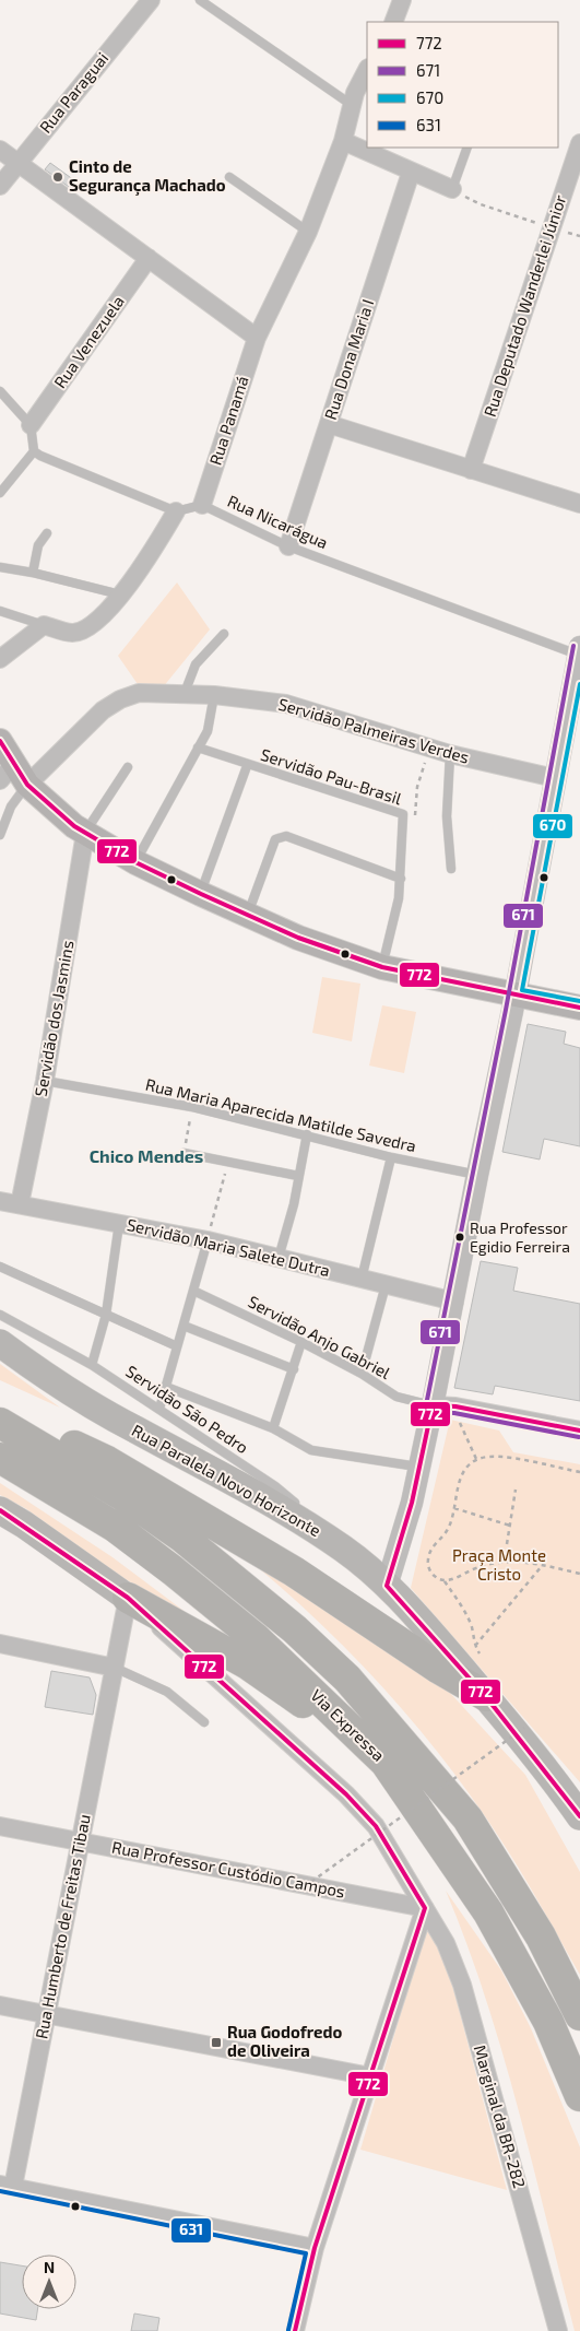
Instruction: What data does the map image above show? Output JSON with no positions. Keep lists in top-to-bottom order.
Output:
{
  "streets": {
    "highway": ["Via Expressa"],
    "main road": ["Rua Paralela Novo Horizonte"],
    "street": [
      "Rua Paraguai",
      "Rua Deputado Wanderlei Júnior",
      "Rua Venezuela",
      "Rua Dona Maria I",
      "Rua Panamá",
      "Servidão Palmeiras Verdes",
      "Servidão dos Jasmins",
      "Servidão Maria Salete Dutra",
      "Rua Professor Custódio Campos",
      "Rua Humberto de Freitas Tibau",
      "Marginal da BR-282"
    ],
    "lane": [
      "Rua Nicarágua",
      "Servidão Pau-Brasil",
      "Rua Maria Aparecida Matilde Savedra",
      "Servidão Anjo Gabriel",
      "Servidão São Pedro"
    ]
  },
  "crossings": [
    ["Rua Dona Maria I", "Rua Nicarágua"],
    ["Rua Panamá", "Rua Nicarágua"],
    ["Servidão dos Jasmins", "Rua Maria Aparecida Matilde Savedra"],
    ["Servidão dos Jasmins", "Servidão Maria Salete Dutra"],
    ["Servidão São Pedro", "Rua Paralela Novo Horizonte"],
    ["Rua Professor Custódio Campos", "Rua Humberto de Freitas Tibau"],
    ["Rua Professor Custódio Campos", "Marginal da BR-282"],
    ["Rua Humberto de Freitas Tibau", "Marginal da BR-282"]
  ],
  "districts": ["Chico Mendes"],
  "parks": ["Praça Monte Cristo"],
  "places": {
    "other": ["Cinto de Segurança Machado", "Rua Professor Egidio Ferreira"],
    "transit": ["Rua Godofredo de Oliveira"]
  },
  "lines": [
    "transit line 671",
    "transit line 670",
    "transit line 772",
    "transit line 631"
  ],
  "legend": [
    "772",
    "671",
    "670",
    "631"
  ],
  "north": "top"
}
